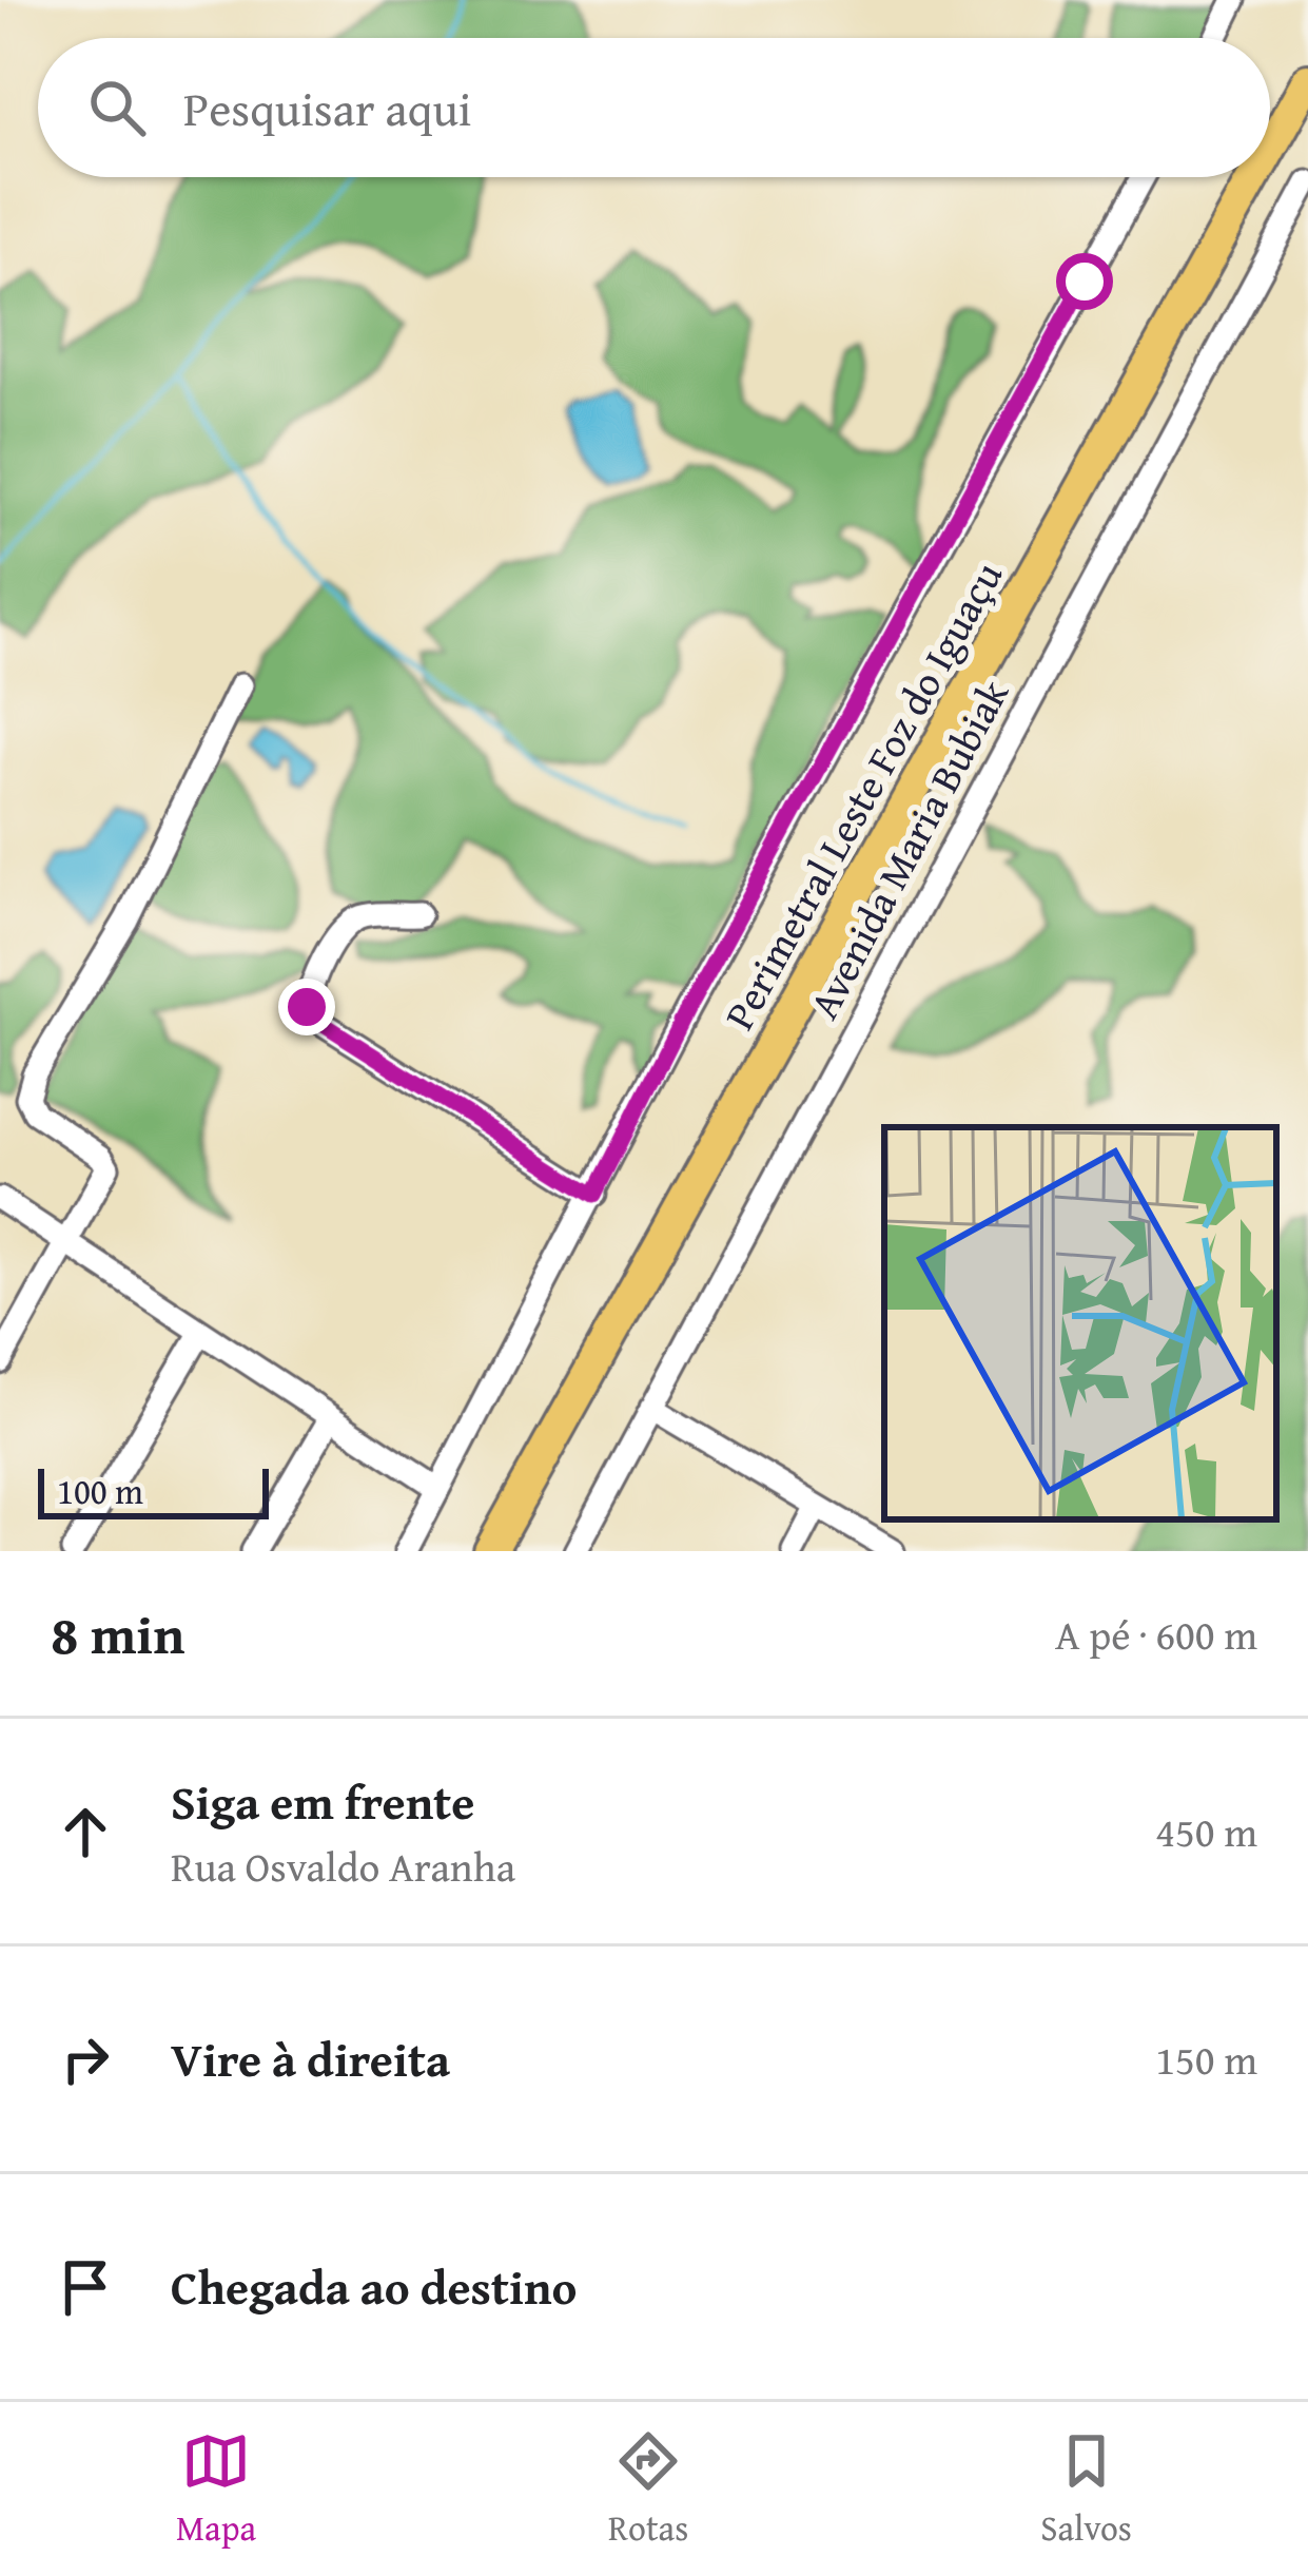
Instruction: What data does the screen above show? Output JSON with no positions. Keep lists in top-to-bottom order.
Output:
{
  "streets": {
    "highway": ["Perimetral Leste Foz do Iguaçu"],
    "street": ["Avenida Maria Bubiak"]
  },
  "scale_bar": "100 m",
  "page": {
    "search": "Pesquisar aqui",
    "scale": "100 m",
    "heading": ["8 min", "A pé · 600 m"],
    "list": [
      ["Siga em frente", "Rua Osvaldo Aranha", "450 m"],
      ["Vire à direita", "150 m"],
      "Chegada ao destino"
    ],
    "nav": ["Mapa", "Rotas", "Salvos"]
  }
}
